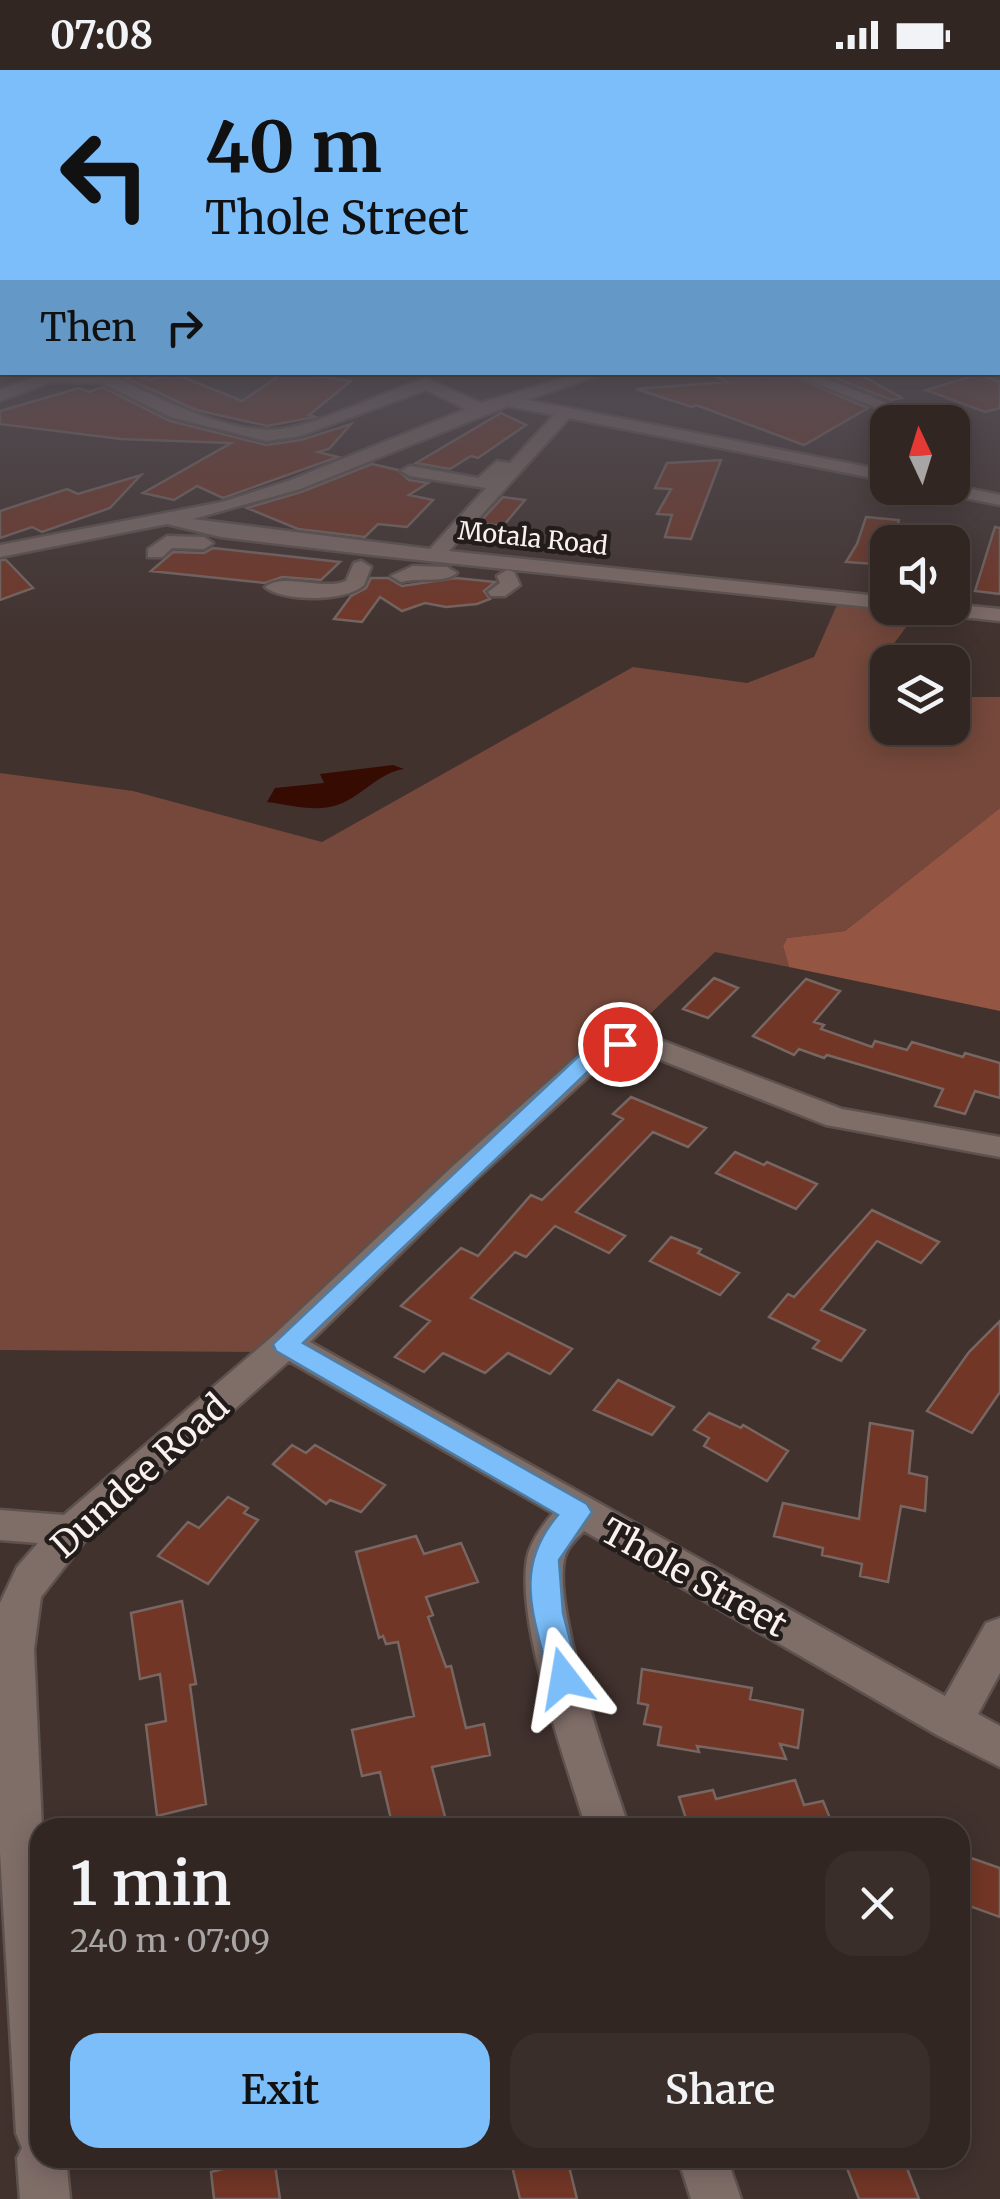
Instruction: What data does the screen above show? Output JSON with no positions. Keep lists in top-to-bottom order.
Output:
{
  "streets": {
    "street": ["Motala Road", "Dundee Road", "Thole Street"]
  },
  "crossings": [
    ["Dundee Road", "Thole Street"]
  ],
  "north": "top",
  "page": {
    "status": "07:08",
    "turn": ["40 m", "Thole Street"],
    "then": "Then",
    "heading": ["1 min", "240 m · 07:09"],
    "buttons": ["Exit", "Share"]
  }
}
